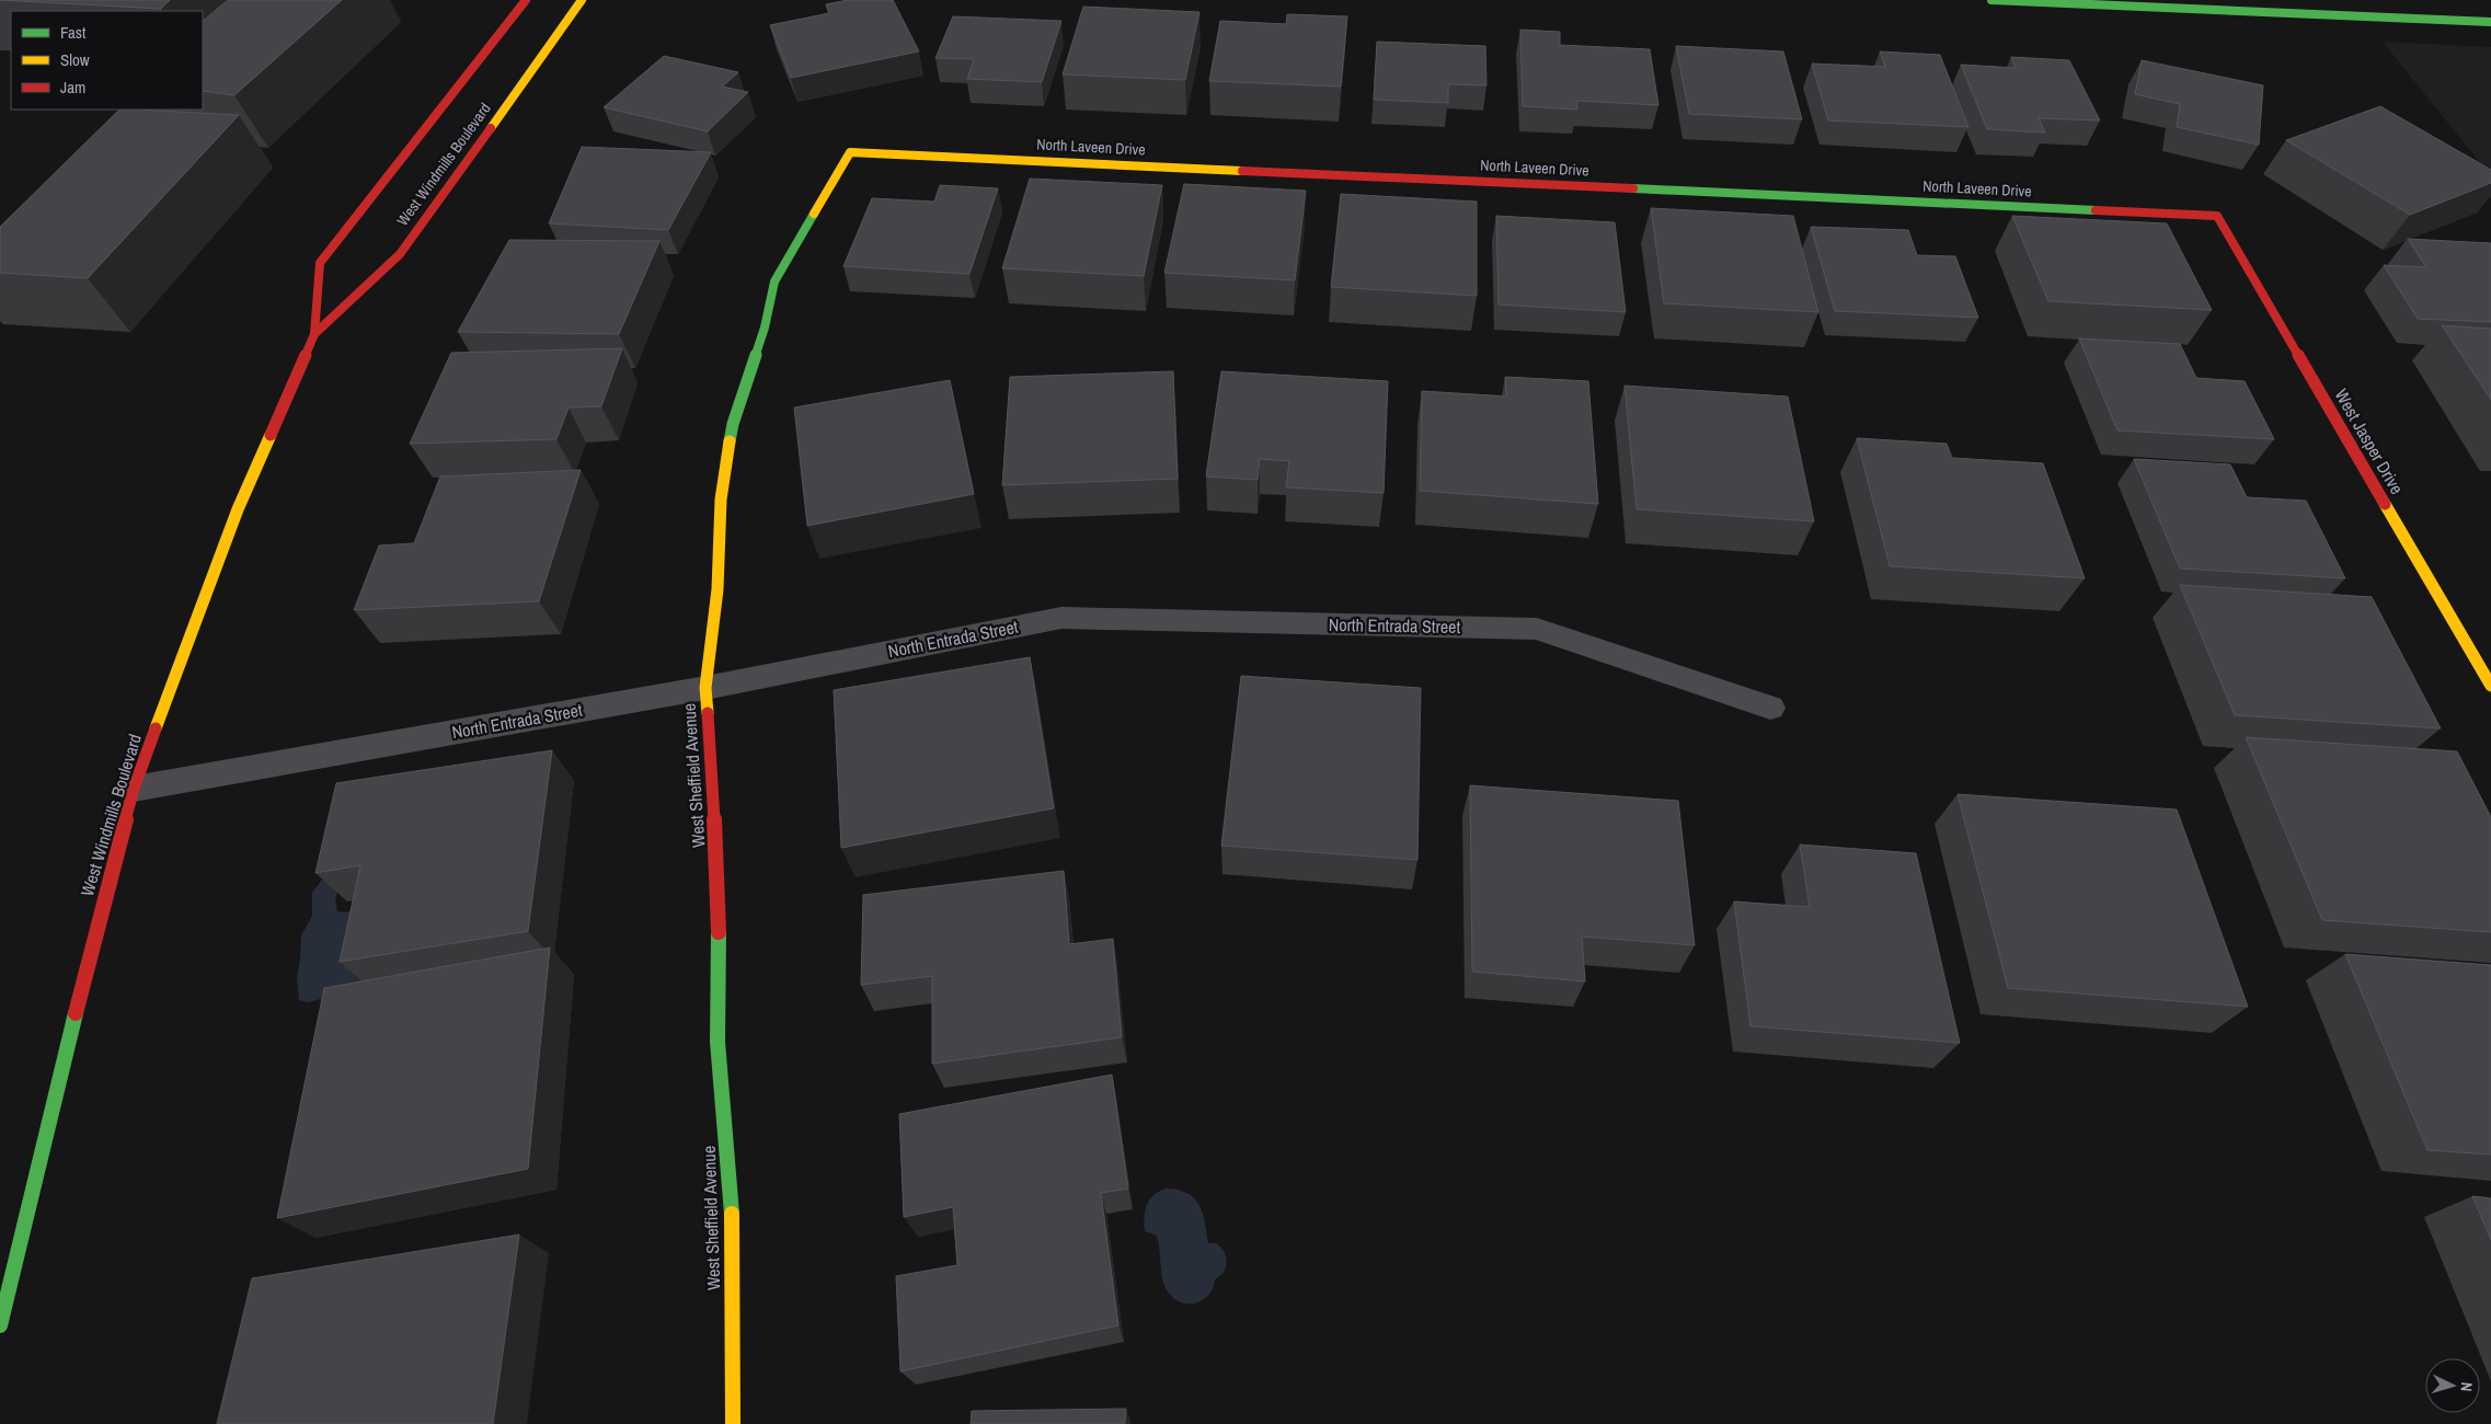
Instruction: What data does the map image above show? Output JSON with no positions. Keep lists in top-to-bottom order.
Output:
{
  "streets": {
    "street": [
      "North Laveen Drive",
      "West Windmills Boulevard",
      "West Jasper Drive",
      "North Entrada Street",
      "West Sheffield Avenue"
    ]
  },
  "crossings": [
    ["North Laveen Drive", "West Jasper Drive"],
    ["North Laveen Drive", "West Sheffield Avenue"],
    ["West Windmills Boulevard", "North Entrada Street"],
    ["North Entrada Street", "West Sheffield Avenue"]
  ],
  "legend": ["Fast", "Slow", "Jam"],
  "north": "right"
}
